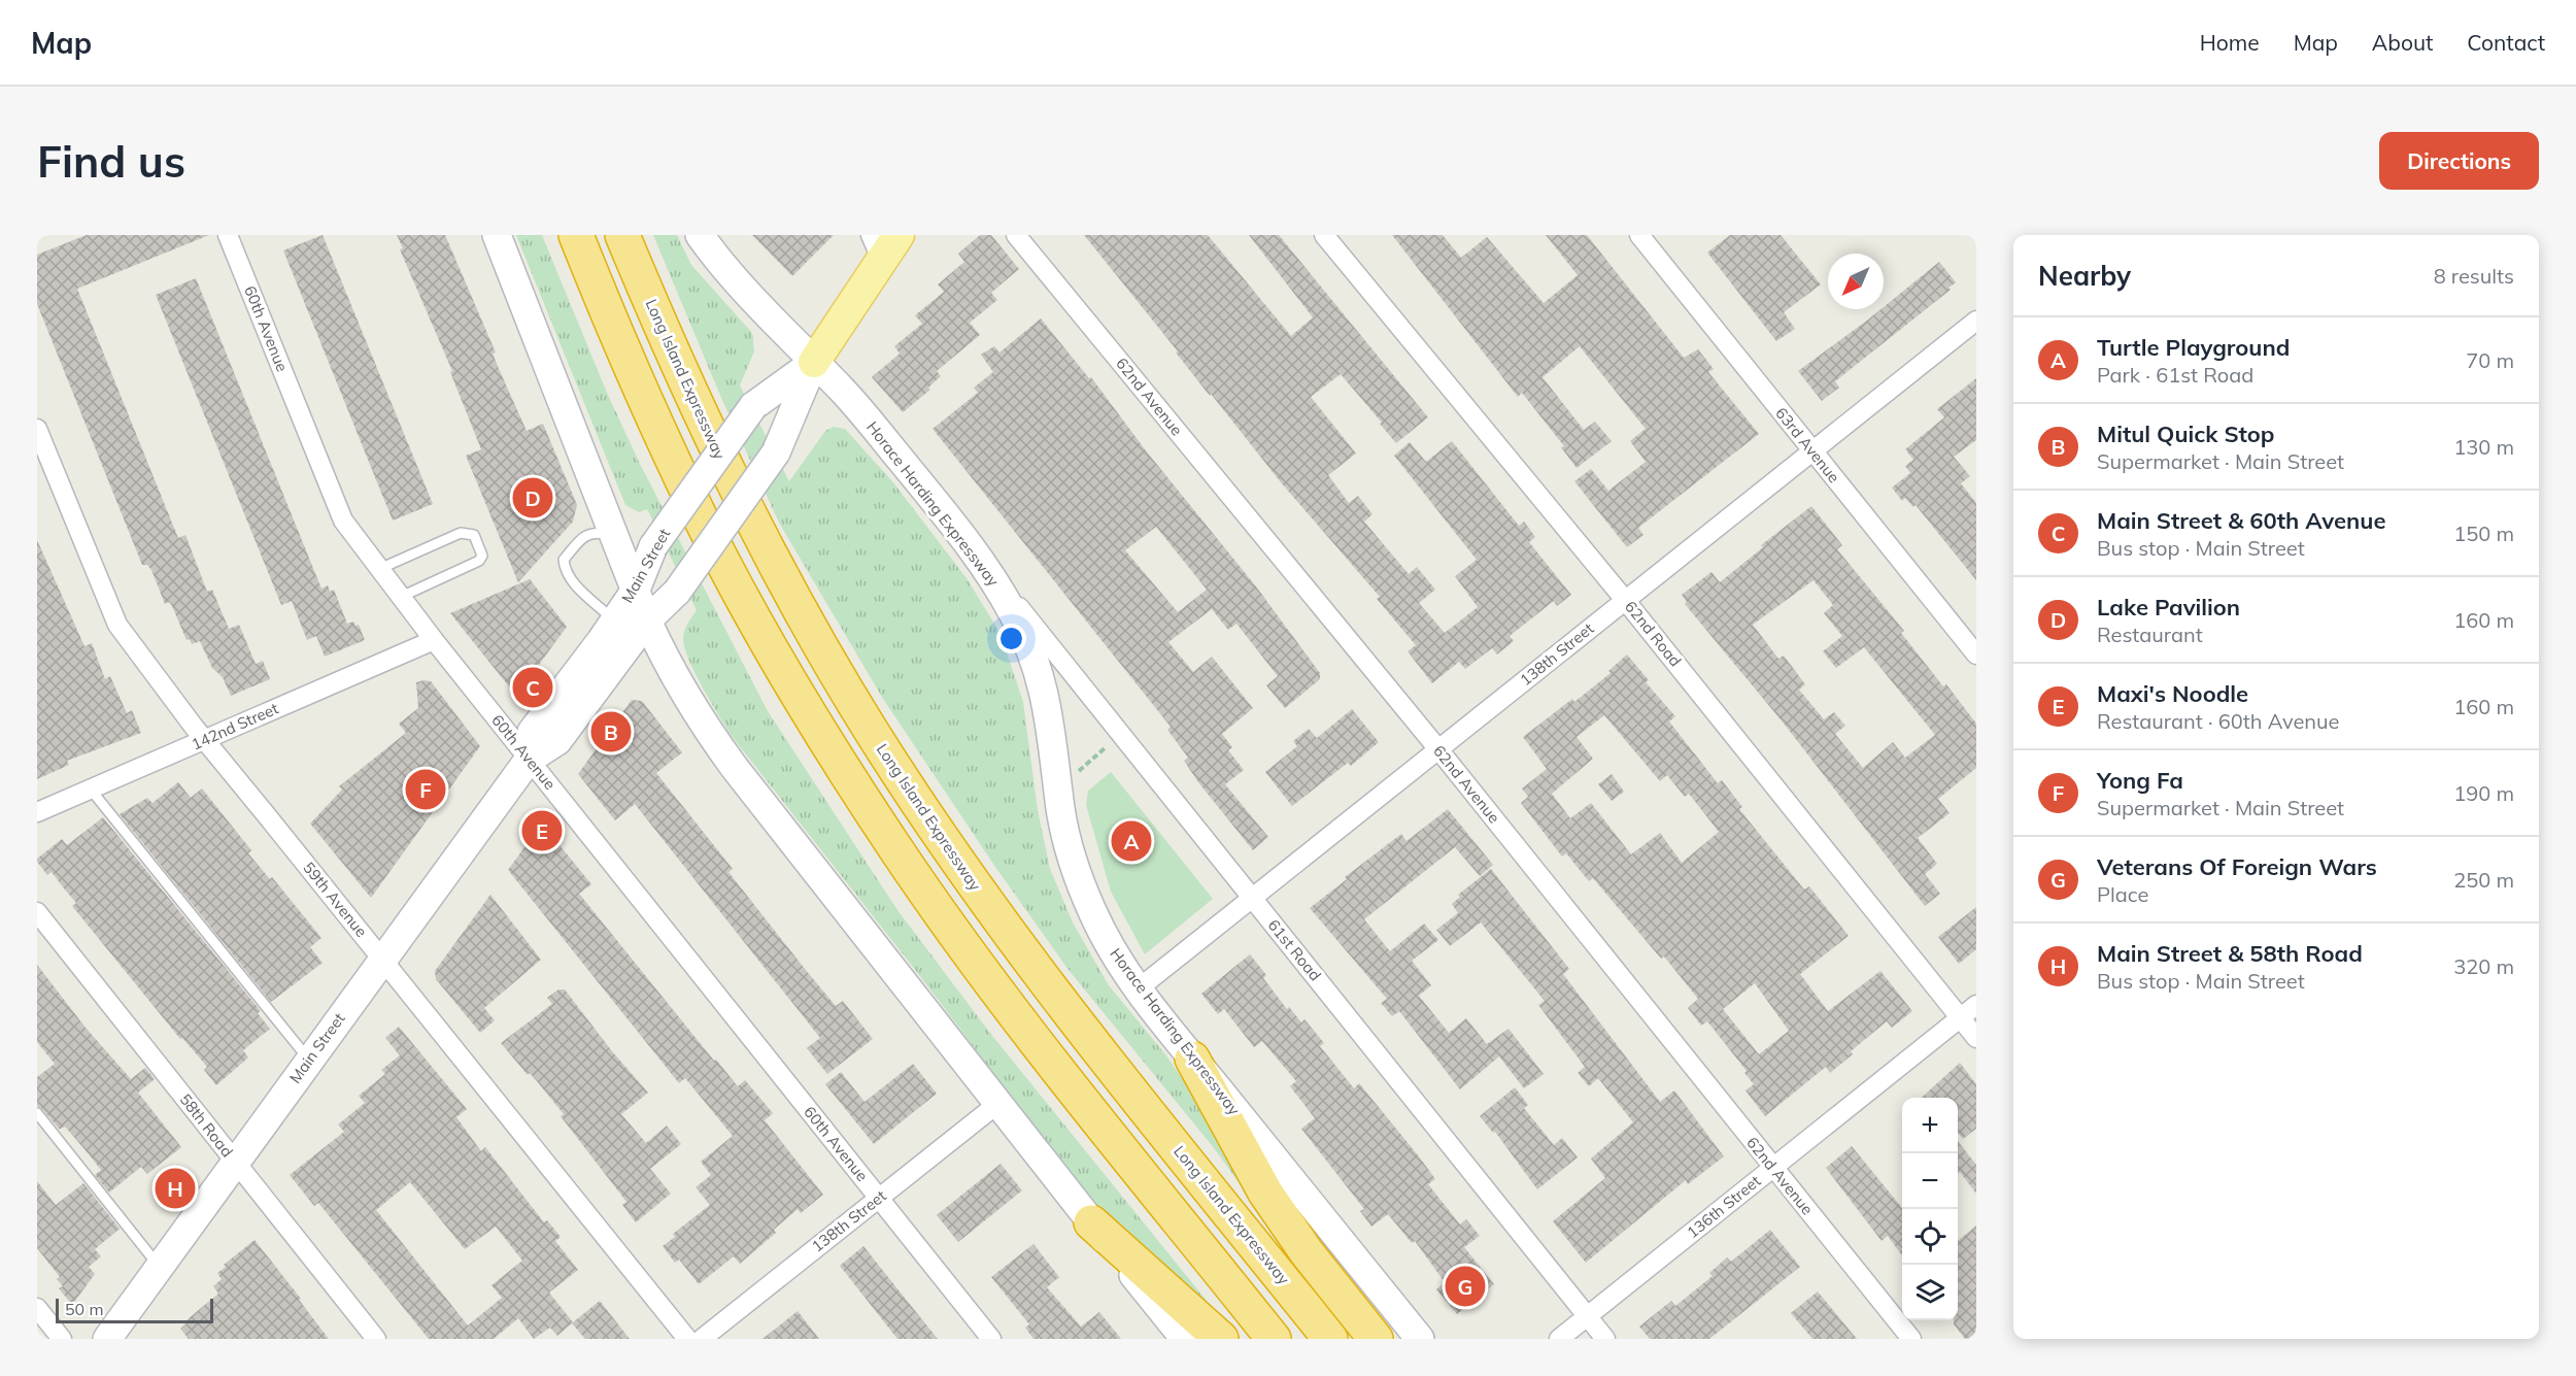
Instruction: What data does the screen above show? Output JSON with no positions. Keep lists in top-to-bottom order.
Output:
{
  "streets": {
    "highway": ["Long Island Expressway"],
    "main road": ["Horace Harding Expressway", "Main Street"],
    "street": [
      "60th Avenue",
      "62nd Avenue",
      "63rd Avenue",
      "62nd Road",
      "138th Street",
      "142nd Street",
      "59th Avenue",
      "61st Road",
      "58th Road",
      "136th Street"
    ]
  },
  "crossings": [
    ["60th Avenue", "Main Street"],
    ["60th Avenue", "138th Street"],
    ["60th Avenue", "142nd Street"],
    ["62nd Avenue", "138th Street"],
    ["62nd Avenue", "136th Street"],
    ["63rd Avenue", "138th Street"],
    ["Horace Harding Expressway", "Main Street"],
    ["Horace Harding Expressway", "138th Street"],
    ["Horace Harding Expressway", "61st Road"],
    ["Main Street", "59th Avenue"],
    ["Main Street", "58th Road"],
    ["62nd Road", "138th Street"],
    ["62nd Road", "136th Street"],
    ["138th Street", "61st Road"],
    ["142nd Street", "59th Avenue"],
    ["61st Road", "136th Street"]
  ],
  "scale_bar": "50 m",
  "north": "bottom left",
  "page": {
    "header": "Map",
    "nav": [
      "Home",
      "Map",
      "About",
      "Contact"
    ],
    "buttons": "Directions",
    "title": "Find us",
    "heading": ["Nearby", "8 results"],
    "list": [
      {
        "mark": "A",
        "name": "Turtle Playground",
        "note": "Park · 61st Road",
        "value": "70 m"
      },
      {
        "mark": "B",
        "name": "Mitul Quick Stop",
        "note": "Supermarket · Main Street",
        "value": "130 m"
      },
      {
        "mark": "C",
        "name": "Main Street & 60th Avenue",
        "note": "Bus stop · Main Street",
        "value": "150 m"
      },
      {
        "mark": "D",
        "name": "Lake Pavilion",
        "note": "Restaurant",
        "value": "160 m"
      },
      {
        "mark": "E",
        "name": "Maxi's Noodle",
        "note": "Restaurant · 60th Avenue",
        "value": "160 m"
      },
      {
        "mark": "F",
        "name": "Yong Fa",
        "note": "Supermarket · Main Street",
        "value": "190 m"
      },
      {
        "mark": "G",
        "name": "Veterans Of Foreign Wars",
        "note": "Place",
        "value": "250 m"
      },
      {
        "mark": "H",
        "name": "Main Street & 58th Road",
        "note": "Bus stop · Main Street",
        "value": "320 m"
      }
    ],
    "pins": [
      "D",
      "C",
      "B",
      "F",
      "E",
      "A",
      "H",
      "G"
    ],
    "map_buttons": ["+", "−"],
    "scale": "50 m"
  }
}
